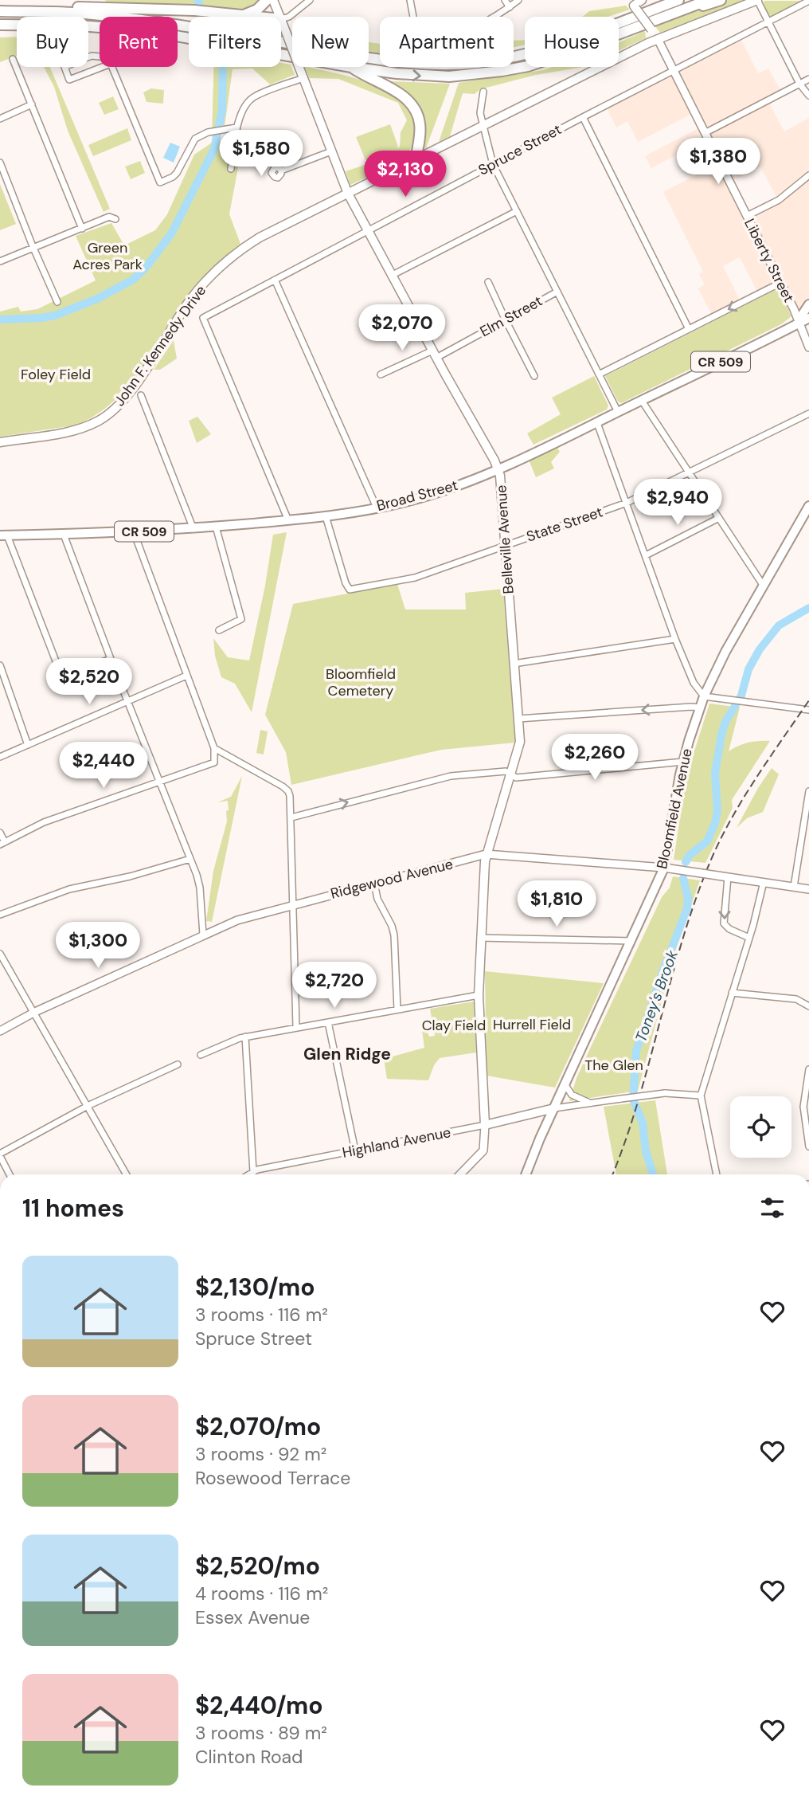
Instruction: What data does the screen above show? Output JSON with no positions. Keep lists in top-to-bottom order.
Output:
{
  "streets": {
    "main road": [
      "Liberty Street",
      "John F. Kennedy Drive",
      "CR 509",
      "Broad Street",
      "Belleville Avenue",
      "Bloomfield Avenue",
      "Highland Avenue"
    ],
    "street": [
      "Spruce Street",
      "Elm Street",
      "State Street",
      "Ridgewood Avenue"
    ]
  },
  "crossings": [
    ["Spruce Street", "Liberty Street"],
    ["Spruce Street", "Broad Street"],
    ["Spruce Street", "Belleville Avenue"],
    ["Liberty Street", "John F. Kennedy Drive"],
    ["Liberty Street", "Broad Street"],
    ["Elm Street", "Belleville Avenue"],
    ["John F. Kennedy Drive", "Belleville Avenue"],
    ["Broad Street", "State Street"],
    ["Broad Street", "Belleville Avenue"],
    ["State Street", "Belleville Avenue"],
    ["Belleville Avenue", "Ridgewood Avenue"],
    ["Belleville Avenue", "Highland Avenue"],
    ["Bloomfield Avenue", "Ridgewood Avenue"],
    ["Bloomfield Avenue", "Highland Avenue"]
  ],
  "districts": ["Glen Ridge"],
  "water": ["Toney's Brook"],
  "parks": [
    "Green Acres Park",
    "Foley Field",
    "Bloomfield Cemetery",
    "Hurrell Field",
    "Clay Field",
    "The Glen"
  ],
  "page": {
    "chip": [
      "Buy",
      "Rent",
      "Filters",
      "New",
      "Apartment",
      "House"
    ],
    "price": [
      "$1,580",
      "$1,380",
      "$2,130",
      "$2,070",
      "$2,940",
      "$2,520",
      "$2,260",
      "$2,440",
      "$1,810",
      "$1,300",
      "$2,720"
    ],
    "heading": "11 homes",
    "list": [
      {
        "name": "$2,130/mo",
        "note": "3 rooms · 116 m² · Spruce Street"
      },
      {
        "name": "$2,070/mo",
        "note": "3 rooms · 92 m² · Rosewood Terrace"
      },
      {
        "name": "$2,520/mo",
        "note": "4 rooms · 116 m² · Essex Avenue"
      },
      {
        "name": "$2,440/mo",
        "note": "3 rooms · 89 m² · Clinton Road"
      }
    ]
  }
}
